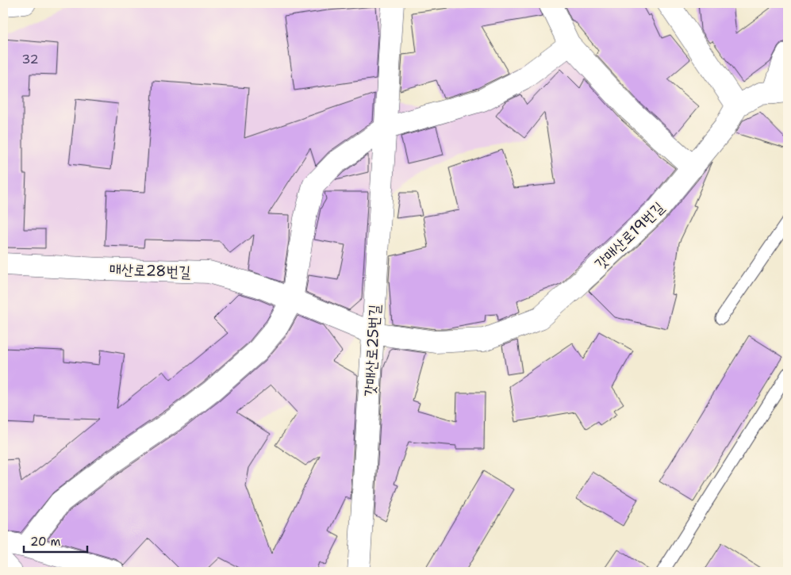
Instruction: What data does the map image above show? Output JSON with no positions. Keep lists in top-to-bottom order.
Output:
{
  "streets": {
    "street": ["갓매산로19번길", "매산로28번길", "갓매산로25번길"]
  },
  "crossings": [
    ["갓매산로19번길", "매산로28번길"],
    ["갓매산로19번길", "갓매산로25번길"],
    ["매산로28번길", "갓매산로25번길"]
  ],
  "house_numbers": ["32"],
  "scale_bar": "20 m"
}
